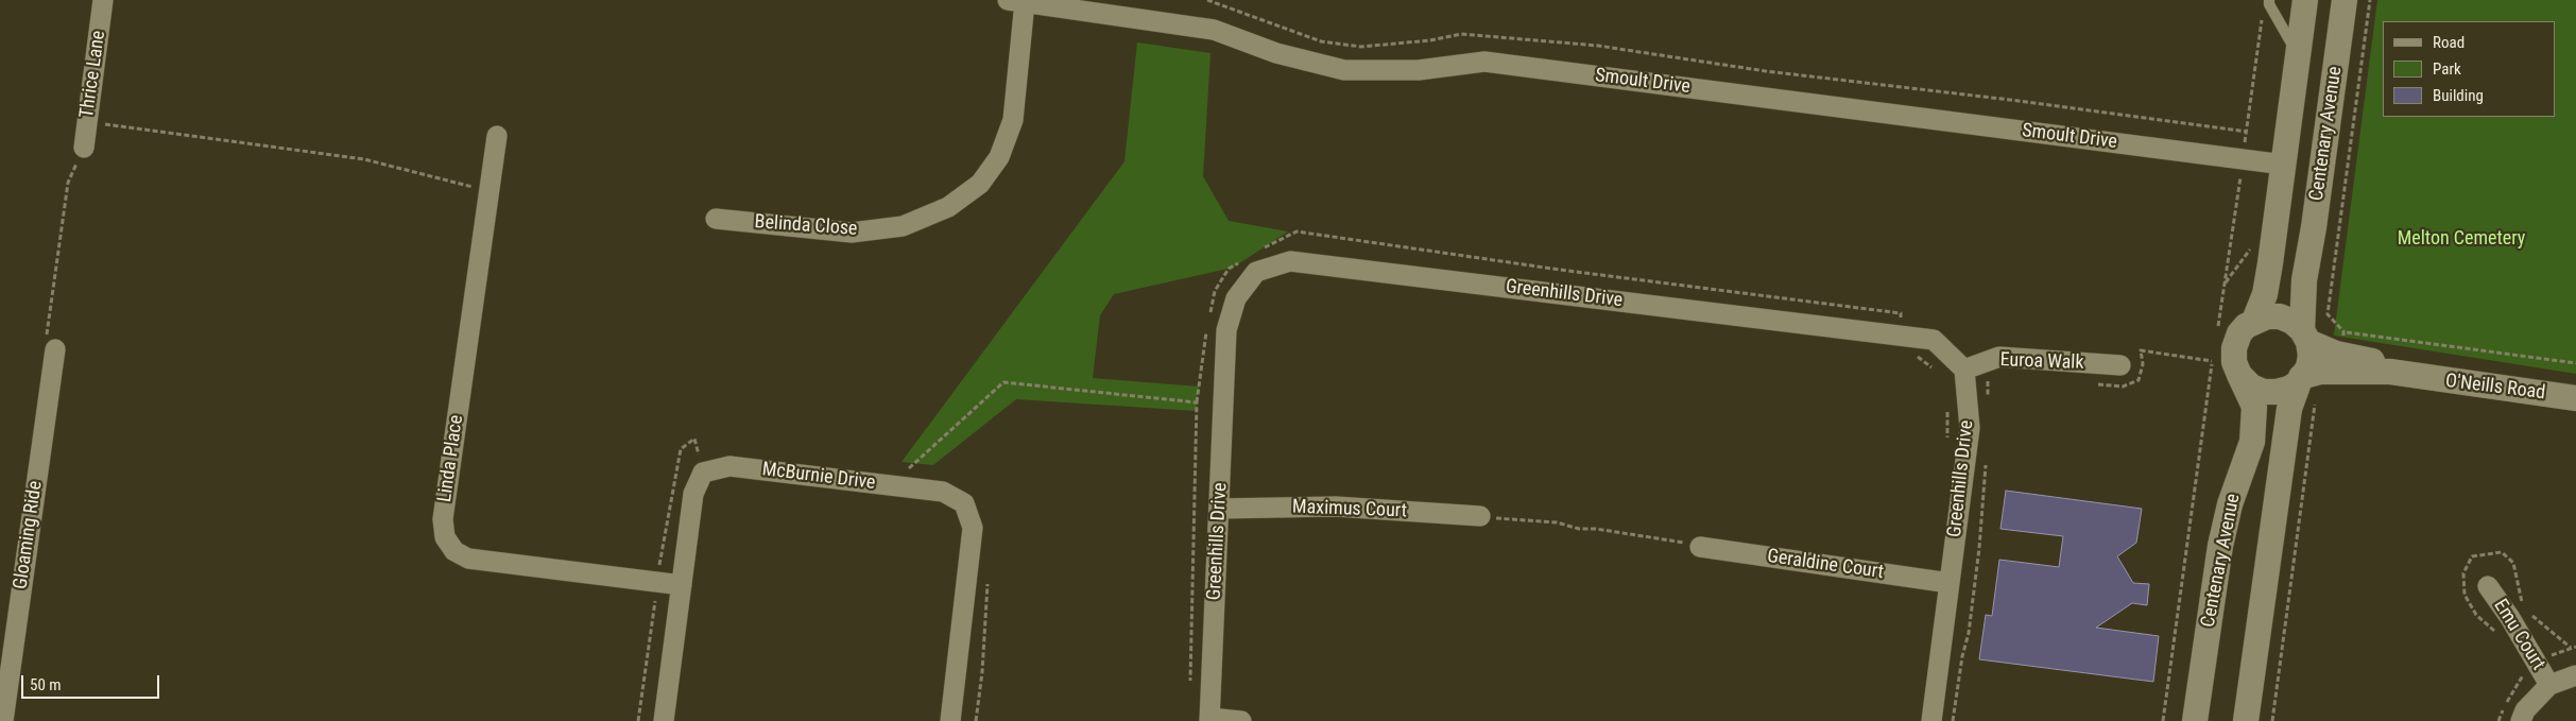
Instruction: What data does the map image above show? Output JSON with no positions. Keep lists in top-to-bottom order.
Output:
{
  "streets": {
    "street": [
      "Thrice Lane",
      "Smoult Drive",
      "Centenary Avenue",
      "Belinda Close",
      "Greenhills Drive",
      "Euroa Walk",
      "O'Neills Road",
      "Linda Place",
      "McBurnie Drive",
      "Maximus Court",
      "Gloaming Ride",
      "Geraldine Court",
      "Emu Court"
    ]
  },
  "crossings": [
    ["Smoult Drive", "Centenary Avenue"],
    ["Smoult Drive", "Belinda Close"],
    ["Centenary Avenue", "O'Neills Road"],
    ["Greenhills Drive", "Euroa Walk"],
    ["Greenhills Drive", "Maximus Court"],
    ["Greenhills Drive", "Geraldine Court"],
    ["Linda Place", "McBurnie Drive"]
  ],
  "parks": ["Melton Cemetery"],
  "legend": ["Road", "Park", "Building"],
  "scale_bar": "50 m"
}
